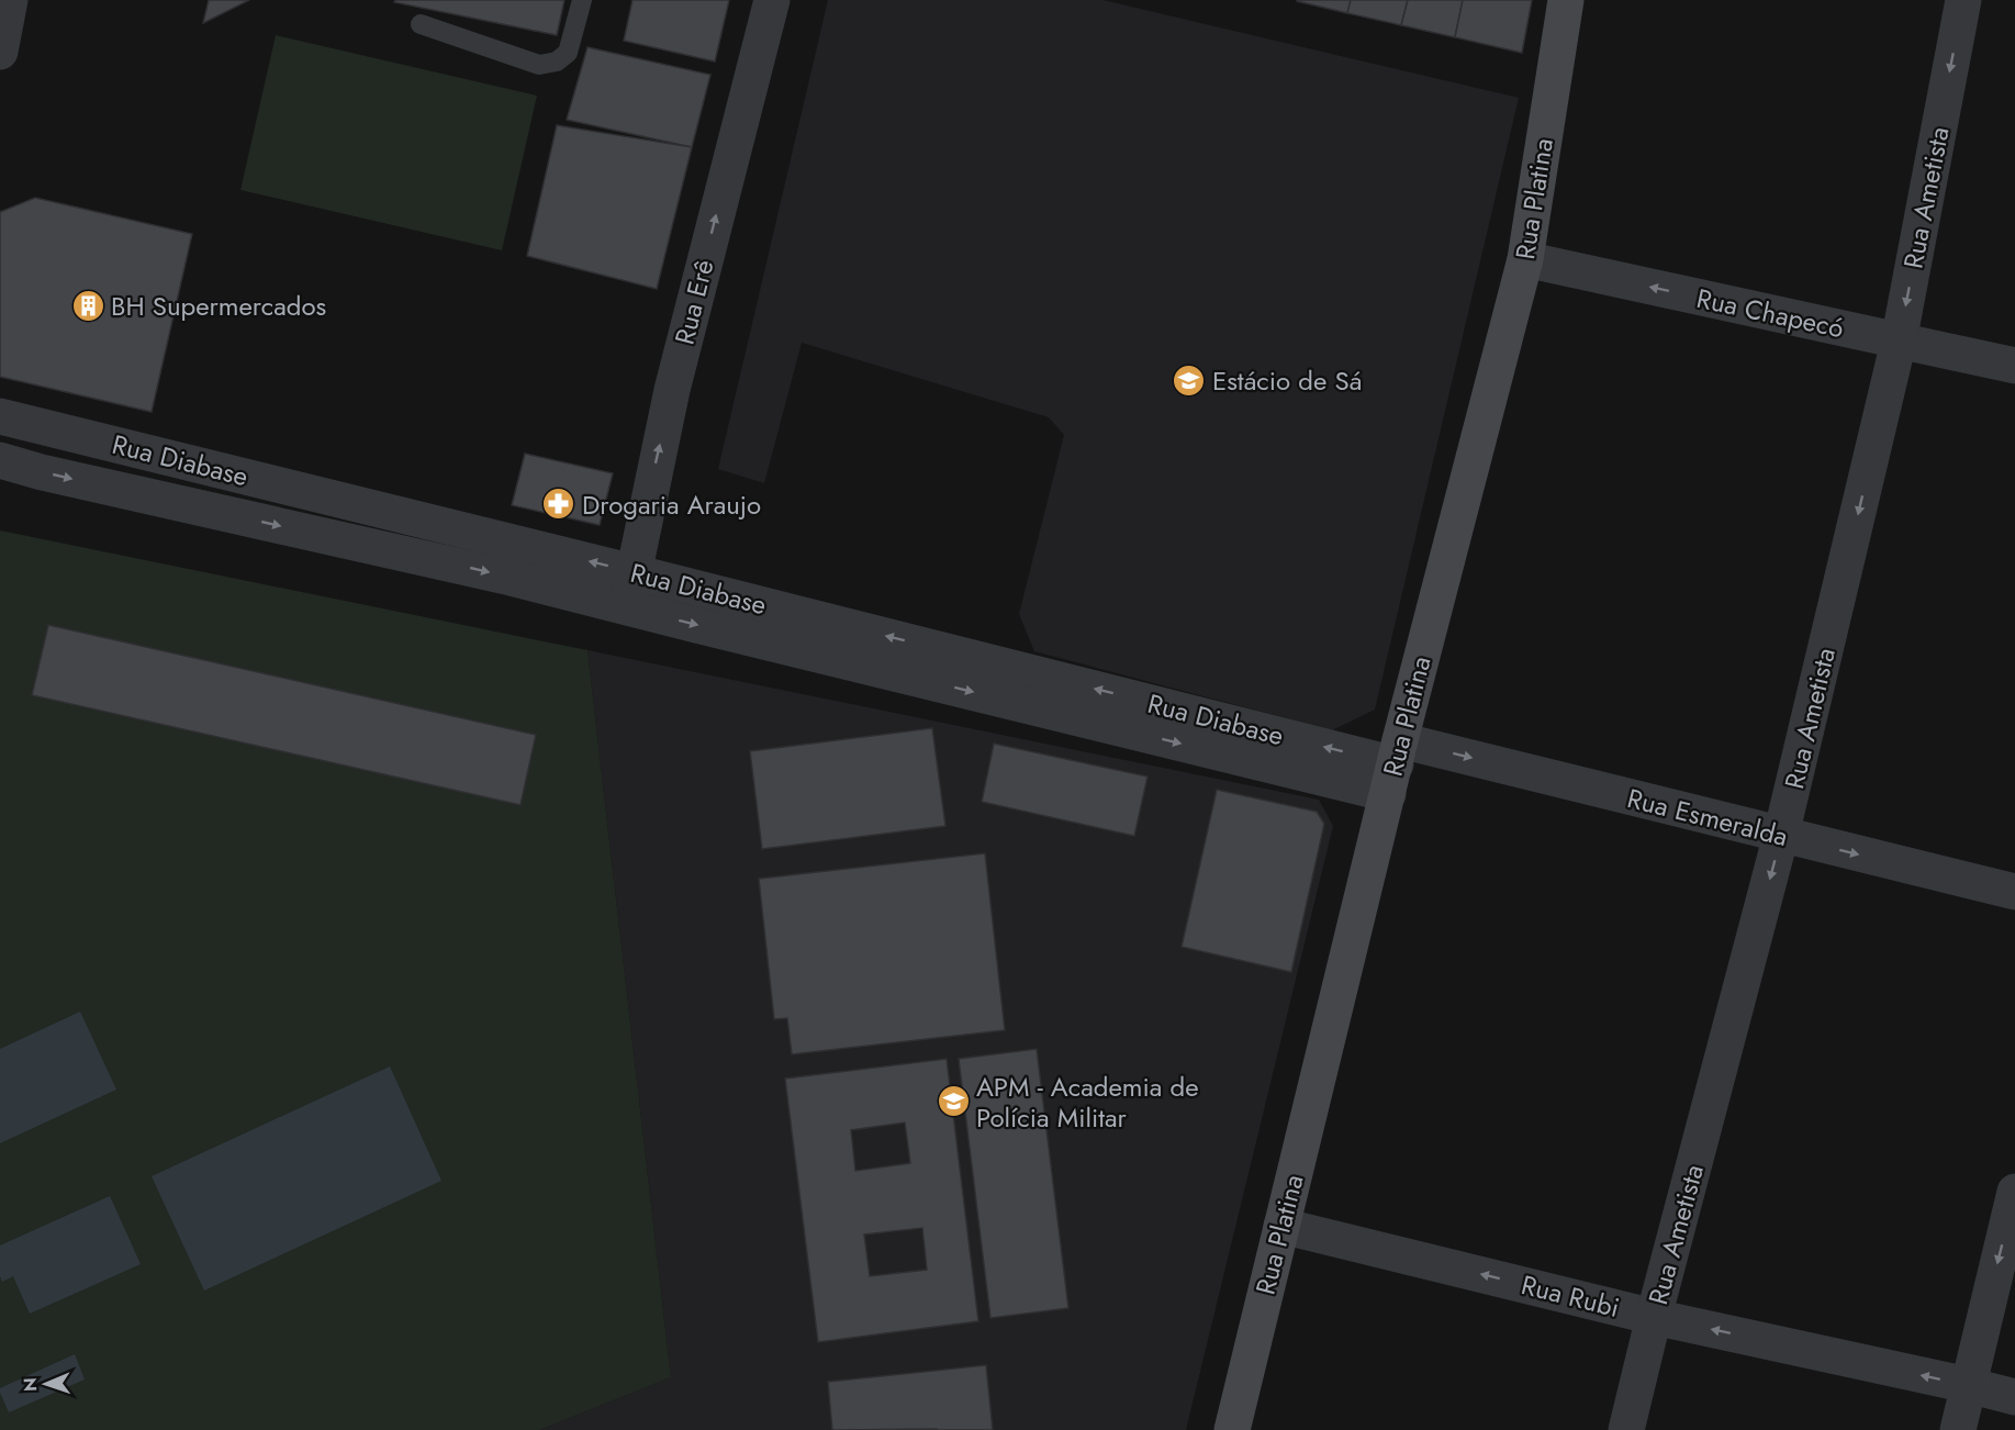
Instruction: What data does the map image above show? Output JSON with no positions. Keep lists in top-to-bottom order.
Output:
{
  "streets": {
    "street": [
      "Rua Ametista",
      "Rua Platina",
      "Rua Erê",
      "Rua Chapecó",
      "Rua Diabase",
      "Rua Esmeralda",
      "Rua Rubi"
    ]
  },
  "crossings": [
    ["Rua Ametista", "Rua Chapecó"],
    ["Rua Ametista", "Rua Esmeralda"],
    ["Rua Ametista", "Rua Rubi"],
    ["Rua Platina", "Rua Chapecó"],
    ["Rua Platina", "Rua Diabase"],
    ["Rua Platina", "Rua Esmeralda"],
    ["Rua Platina", "Rua Rubi"],
    ["Rua Erê", "Rua Diabase"],
    ["Rua Diabase", "Rua Esmeralda"]
  ],
  "one_way": [
    "Rua Ametista",
    "Rua Erê",
    "Rua Chapecó",
    "Rua Esmeralda",
    "Rua Rubi"
  ],
  "places": {
    "building": ["BH Supermercados"],
    "school or university": ["Estácio de Sá", "APM - Academia de Polícia Militar"],
    "pharmacy": ["Drogaria Araujo"]
  },
  "north": "left"
}
